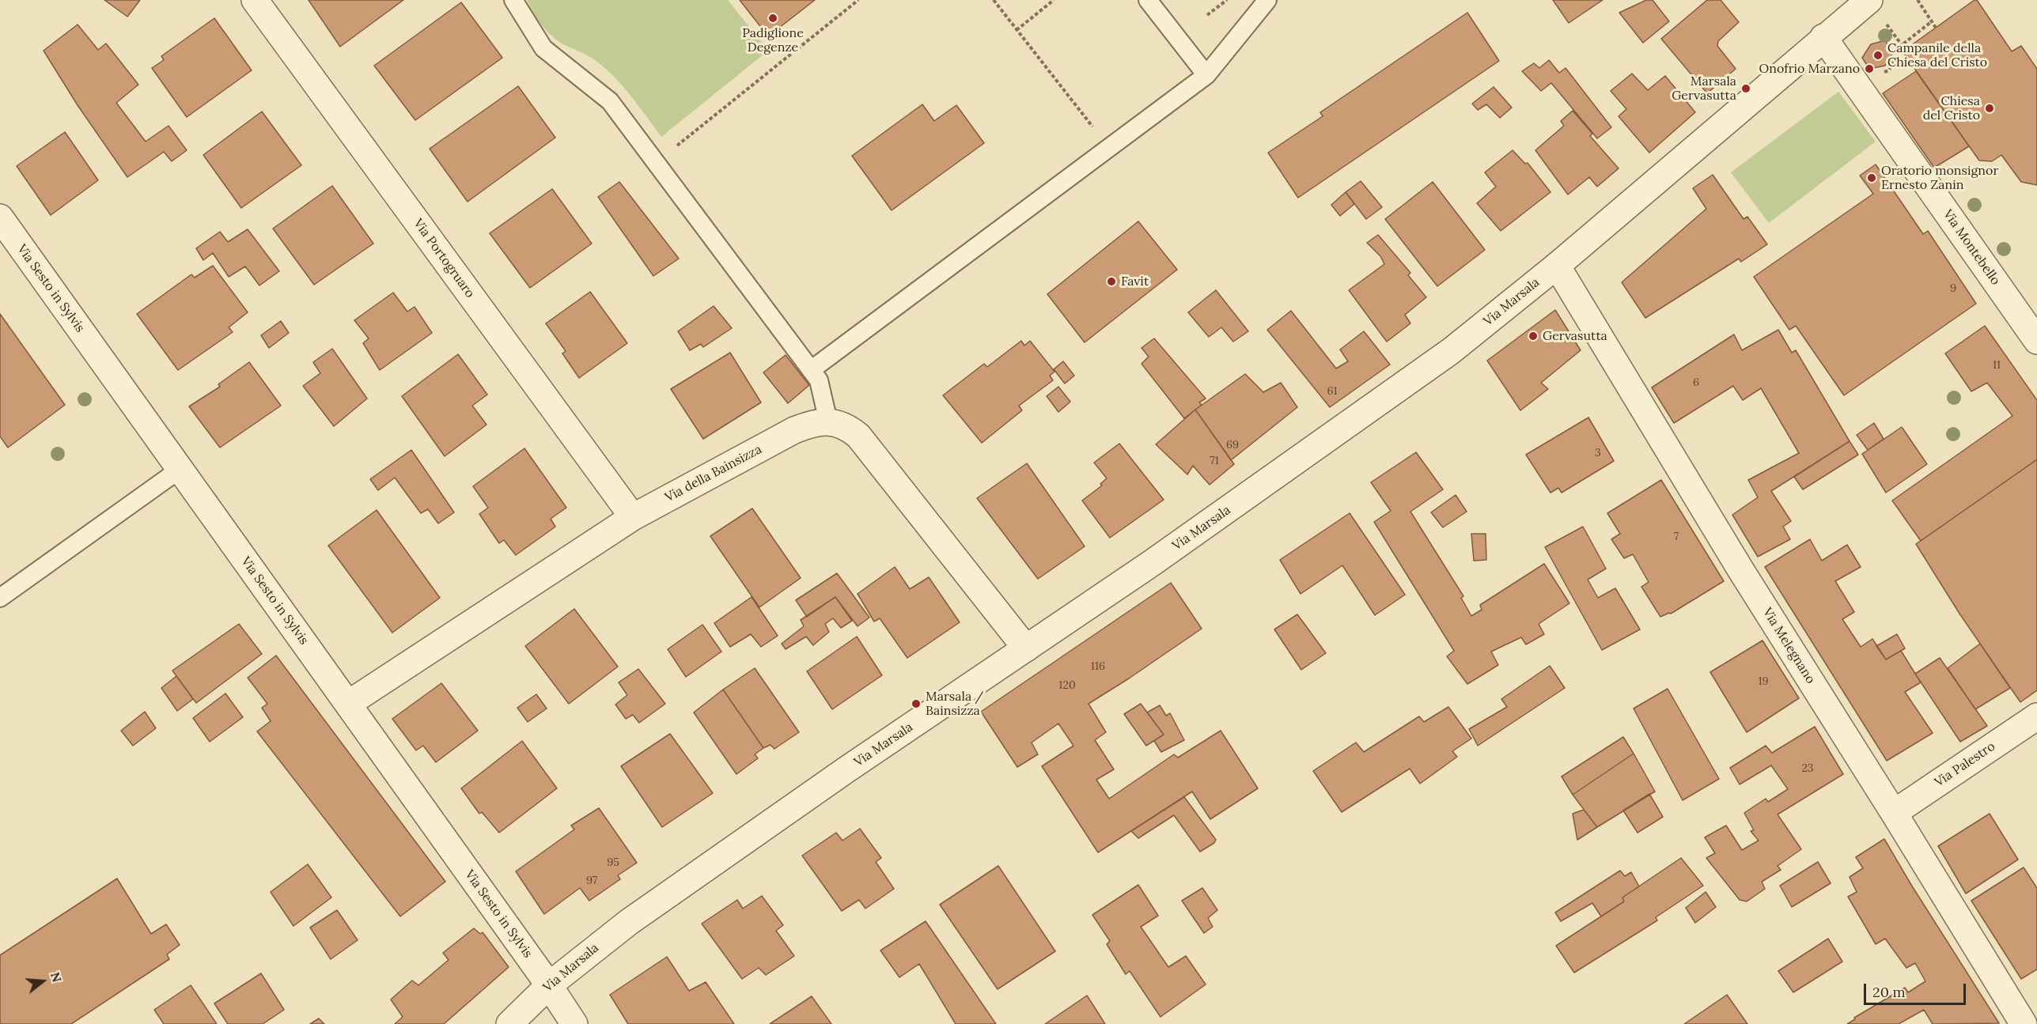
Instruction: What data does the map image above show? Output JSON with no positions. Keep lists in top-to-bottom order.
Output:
{
  "streets": {
    "street": [
      "Via Montebello",
      "Via Portogruaro",
      "Via Sesto in Sylvis",
      "Via Marsala",
      "Via della Bainsizza",
      "Via Melegnano",
      "Via Palestro"
    ]
  },
  "crossings": [
    ["Via Montebello", "Via Marsala"],
    ["Via Portogruaro", "Via della Bainsizza"],
    ["Via Sesto in Sylvis", "Via Marsala"],
    ["Via Sesto in Sylvis", "Via della Bainsizza"],
    ["Via Marsala", "Via Melegnano"],
    ["Via Melegnano", "Via Palestro"]
  ],
  "places": [
    "Padiglione Degenze",
    "Campanile della Chiesa del Cristo",
    "Onofrio Marzano",
    "Marsala Gervasutta",
    "Chiesa del Cristo",
    "Oratorio monsignor Ernesto Zanin",
    "Favit",
    "Gervasutta",
    "Marsala / Bainsizza"
  ],
  "house_numbers": [
    "9",
    "11",
    "6",
    "61",
    "69",
    "3",
    "71",
    "7",
    "116",
    "19",
    "120",
    "23",
    "95",
    "97"
  ],
  "scale_bar": "20 m",
  "north": "right"
}
